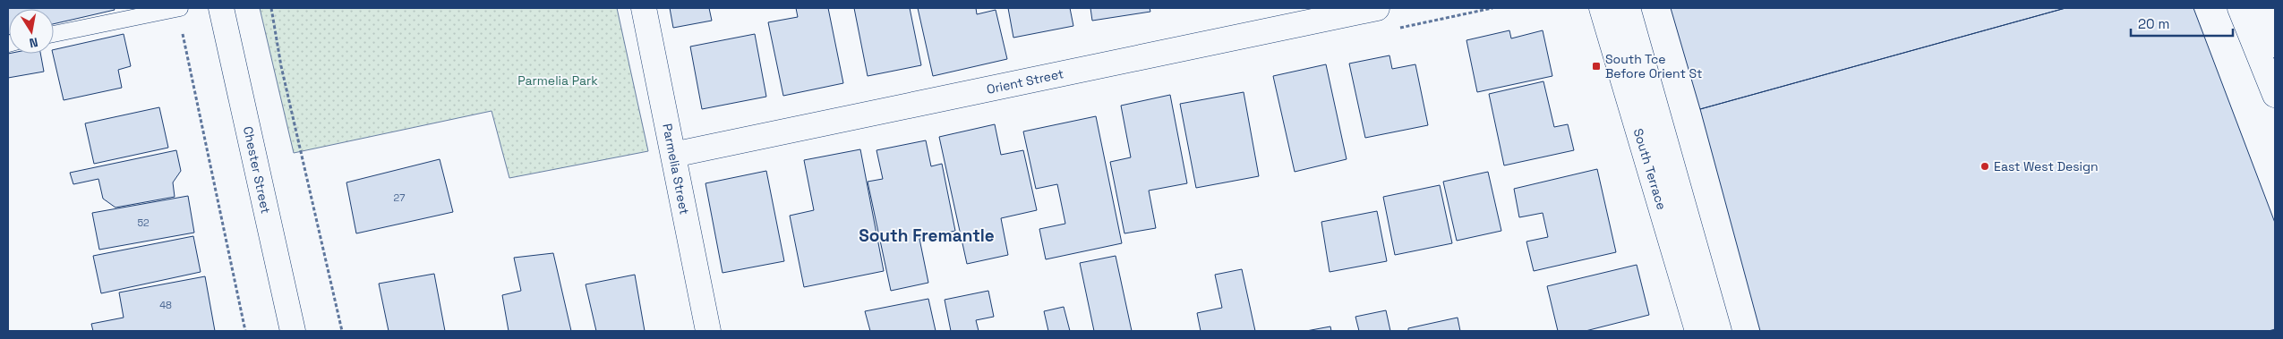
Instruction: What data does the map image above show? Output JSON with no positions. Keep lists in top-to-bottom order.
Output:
{
  "streets": {
    "street": [
      "Orient Street",
      "Parmelia Street",
      "South Terrace",
      "Chester Street"
    ]
  },
  "crossings": [
    ["Orient Street", "Parmelia Street"]
  ],
  "districts": ["South Fremantle"],
  "parks": ["Parmelia Park"],
  "places": {
    "transit": ["South Tce Before Orient St"],
    "other": ["East West Design"]
  },
  "house_numbers": ["27", "52", "48"],
  "scale_bar": "20 m",
  "north": "bottom"
}
